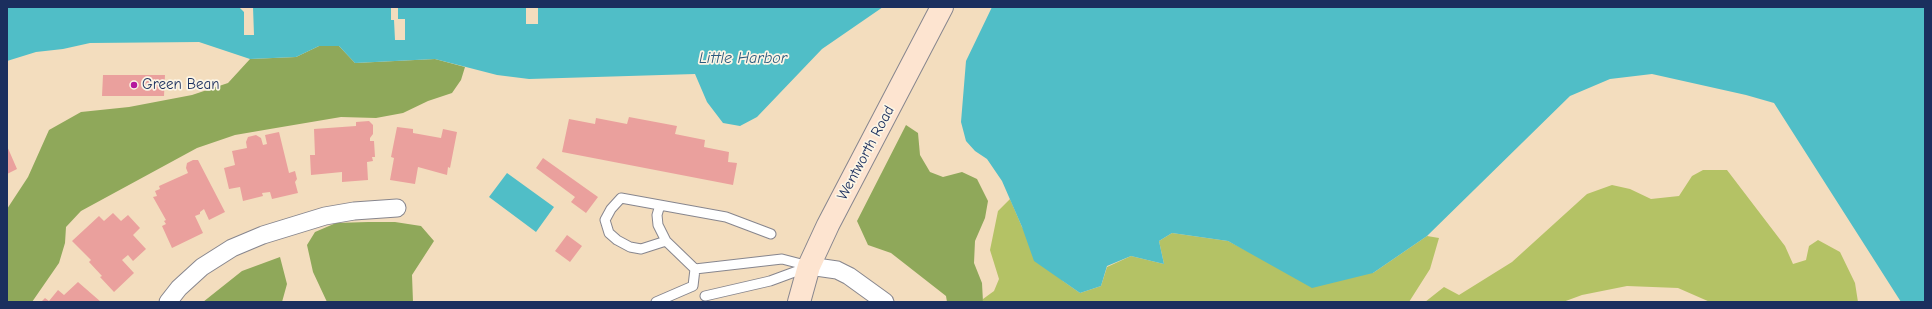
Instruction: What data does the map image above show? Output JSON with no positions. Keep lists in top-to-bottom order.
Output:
{
  "streets": {
    "main road": ["Wentworth Road"]
  },
  "water": ["Little Harbor"],
  "places": ["Green Bean"]
}
